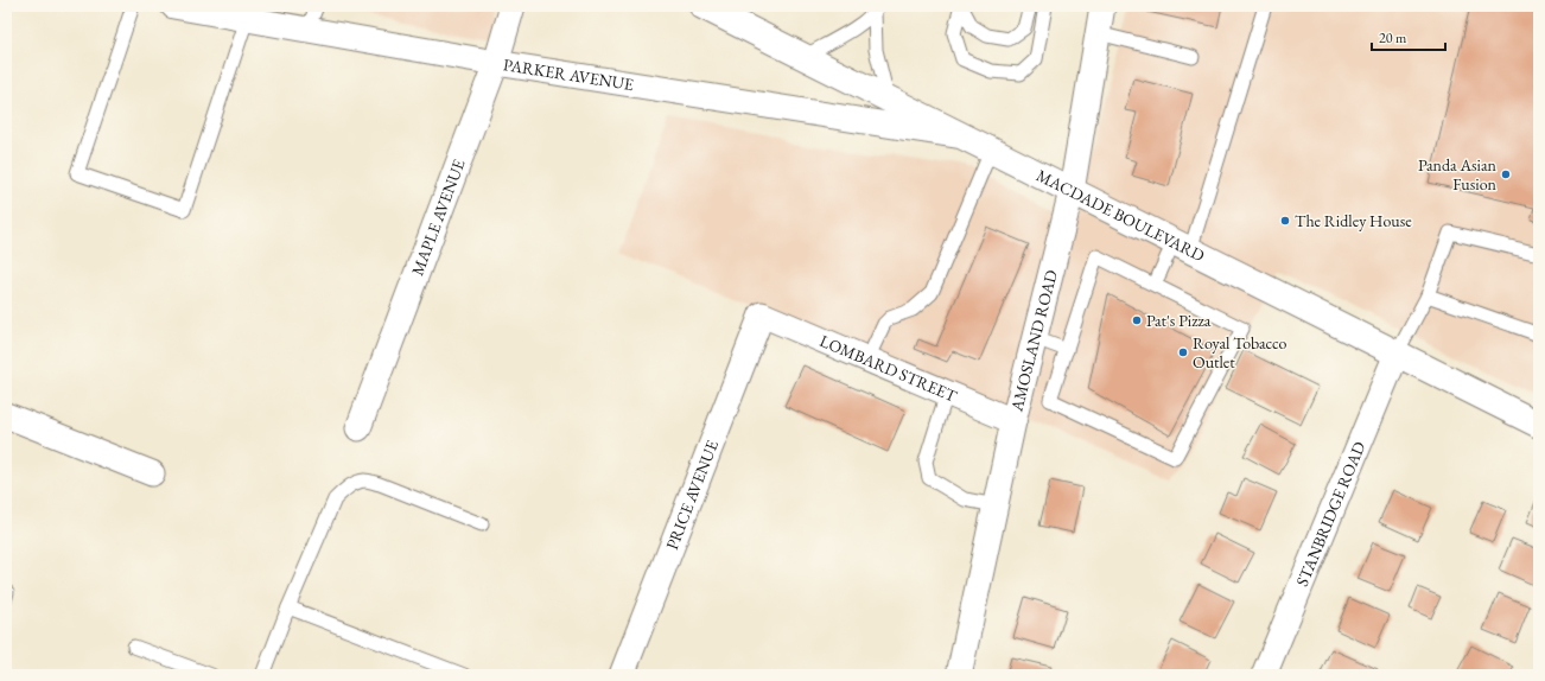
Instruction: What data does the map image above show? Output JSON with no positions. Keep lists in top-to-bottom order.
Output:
{
  "streets": {
    "main road": ["MACDADE BOULEVARD"],
    "street": [
      "PARKER AVENUE",
      "MAPLE AVENUE",
      "AMOSLAND ROAD",
      "LOMBARD STREET",
      "PRICE AVENUE",
      "STANBRIDGE ROAD"
    ]
  },
  "crossings": [
    ["PARKER AVENUE", "MACDADE BOULEVARD"],
    ["PARKER AVENUE", "MAPLE AVENUE"],
    ["MACDADE BOULEVARD", "AMOSLAND ROAD"],
    ["MACDADE BOULEVARD", "STANBRIDGE ROAD"],
    ["AMOSLAND ROAD", "LOMBARD STREET"],
    ["LOMBARD STREET", "PRICE AVENUE"]
  ],
  "places": [
    "Panda Asian Fusion",
    "The Ridley House",
    "Pat's Pizza",
    "Royal Tobacco Outlet"
  ],
  "scale_bar": "20 m"
}
